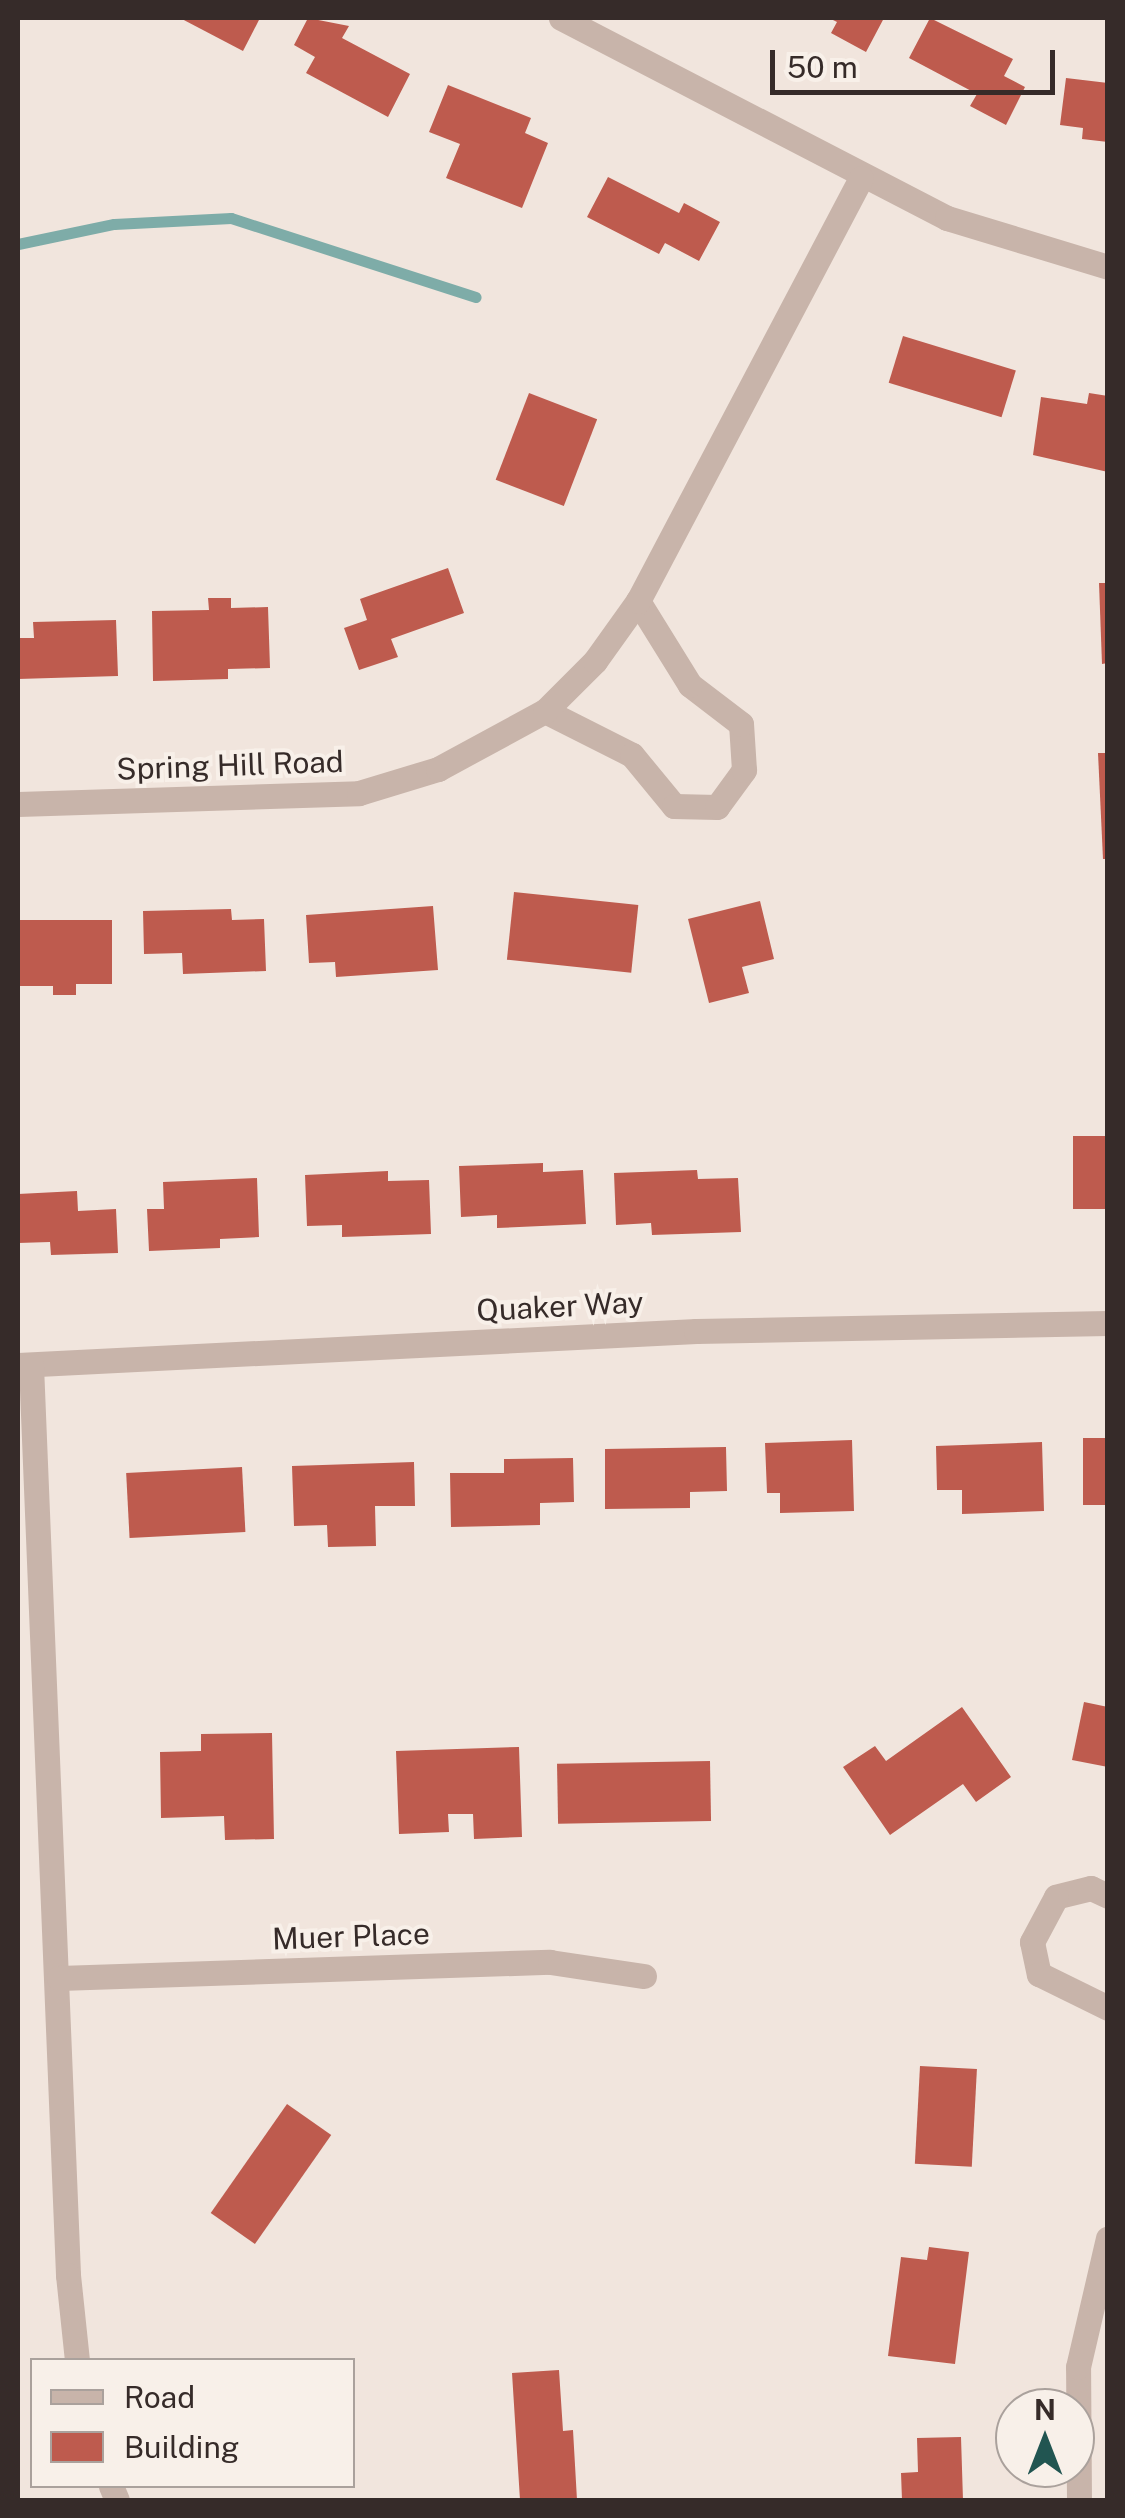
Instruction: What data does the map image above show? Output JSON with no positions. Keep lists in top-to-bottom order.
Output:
{
  "streets": {
    "street": ["Spring Hill Road", "Quaker Way", "Muer Place"]
  },
  "legend": ["Road", "Building"],
  "scale_bar": "50 m",
  "north": "top"
}
